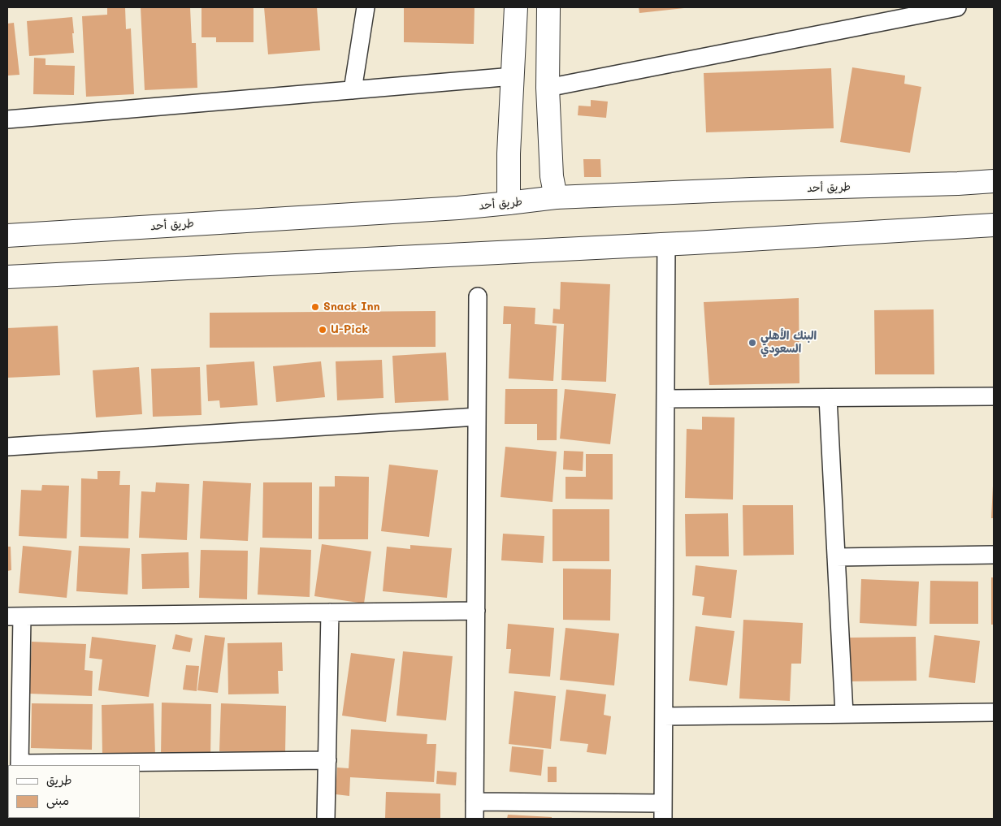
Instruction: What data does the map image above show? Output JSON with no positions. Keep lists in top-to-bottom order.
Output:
{
  "streets": {
    "main road": ["طريق أحد"]
  },
  "places": ["Snack Inn", "U-Pick", "البنك الأهلي السعودي"],
  "legend": ["طريق", "مبنى"]
}
